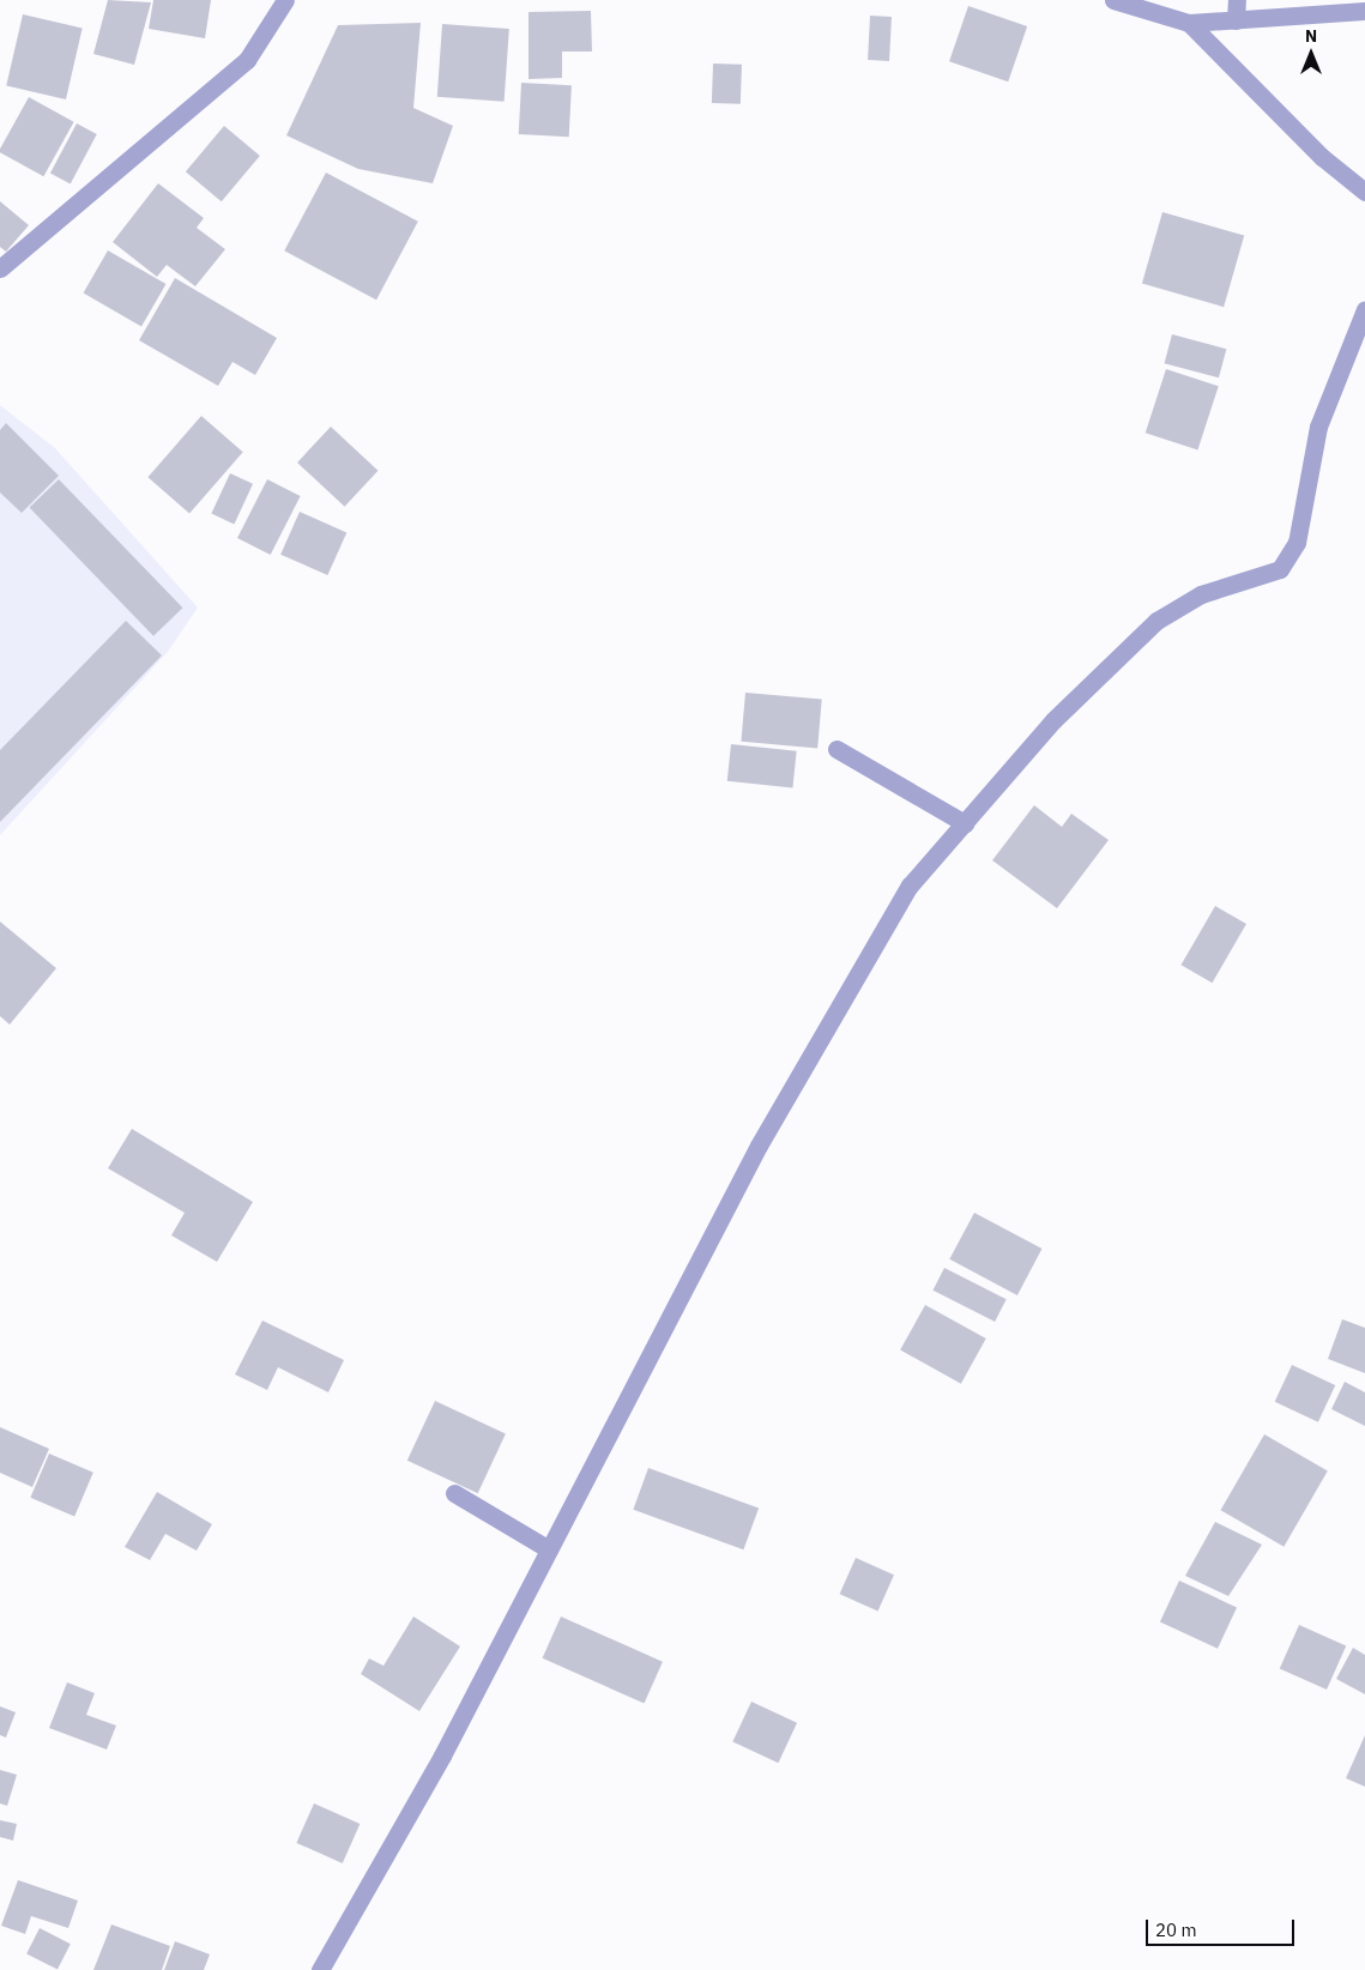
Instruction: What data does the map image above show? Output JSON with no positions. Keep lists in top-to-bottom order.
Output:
{
  "scale_bar": "20 m",
  "north": "top"
}
